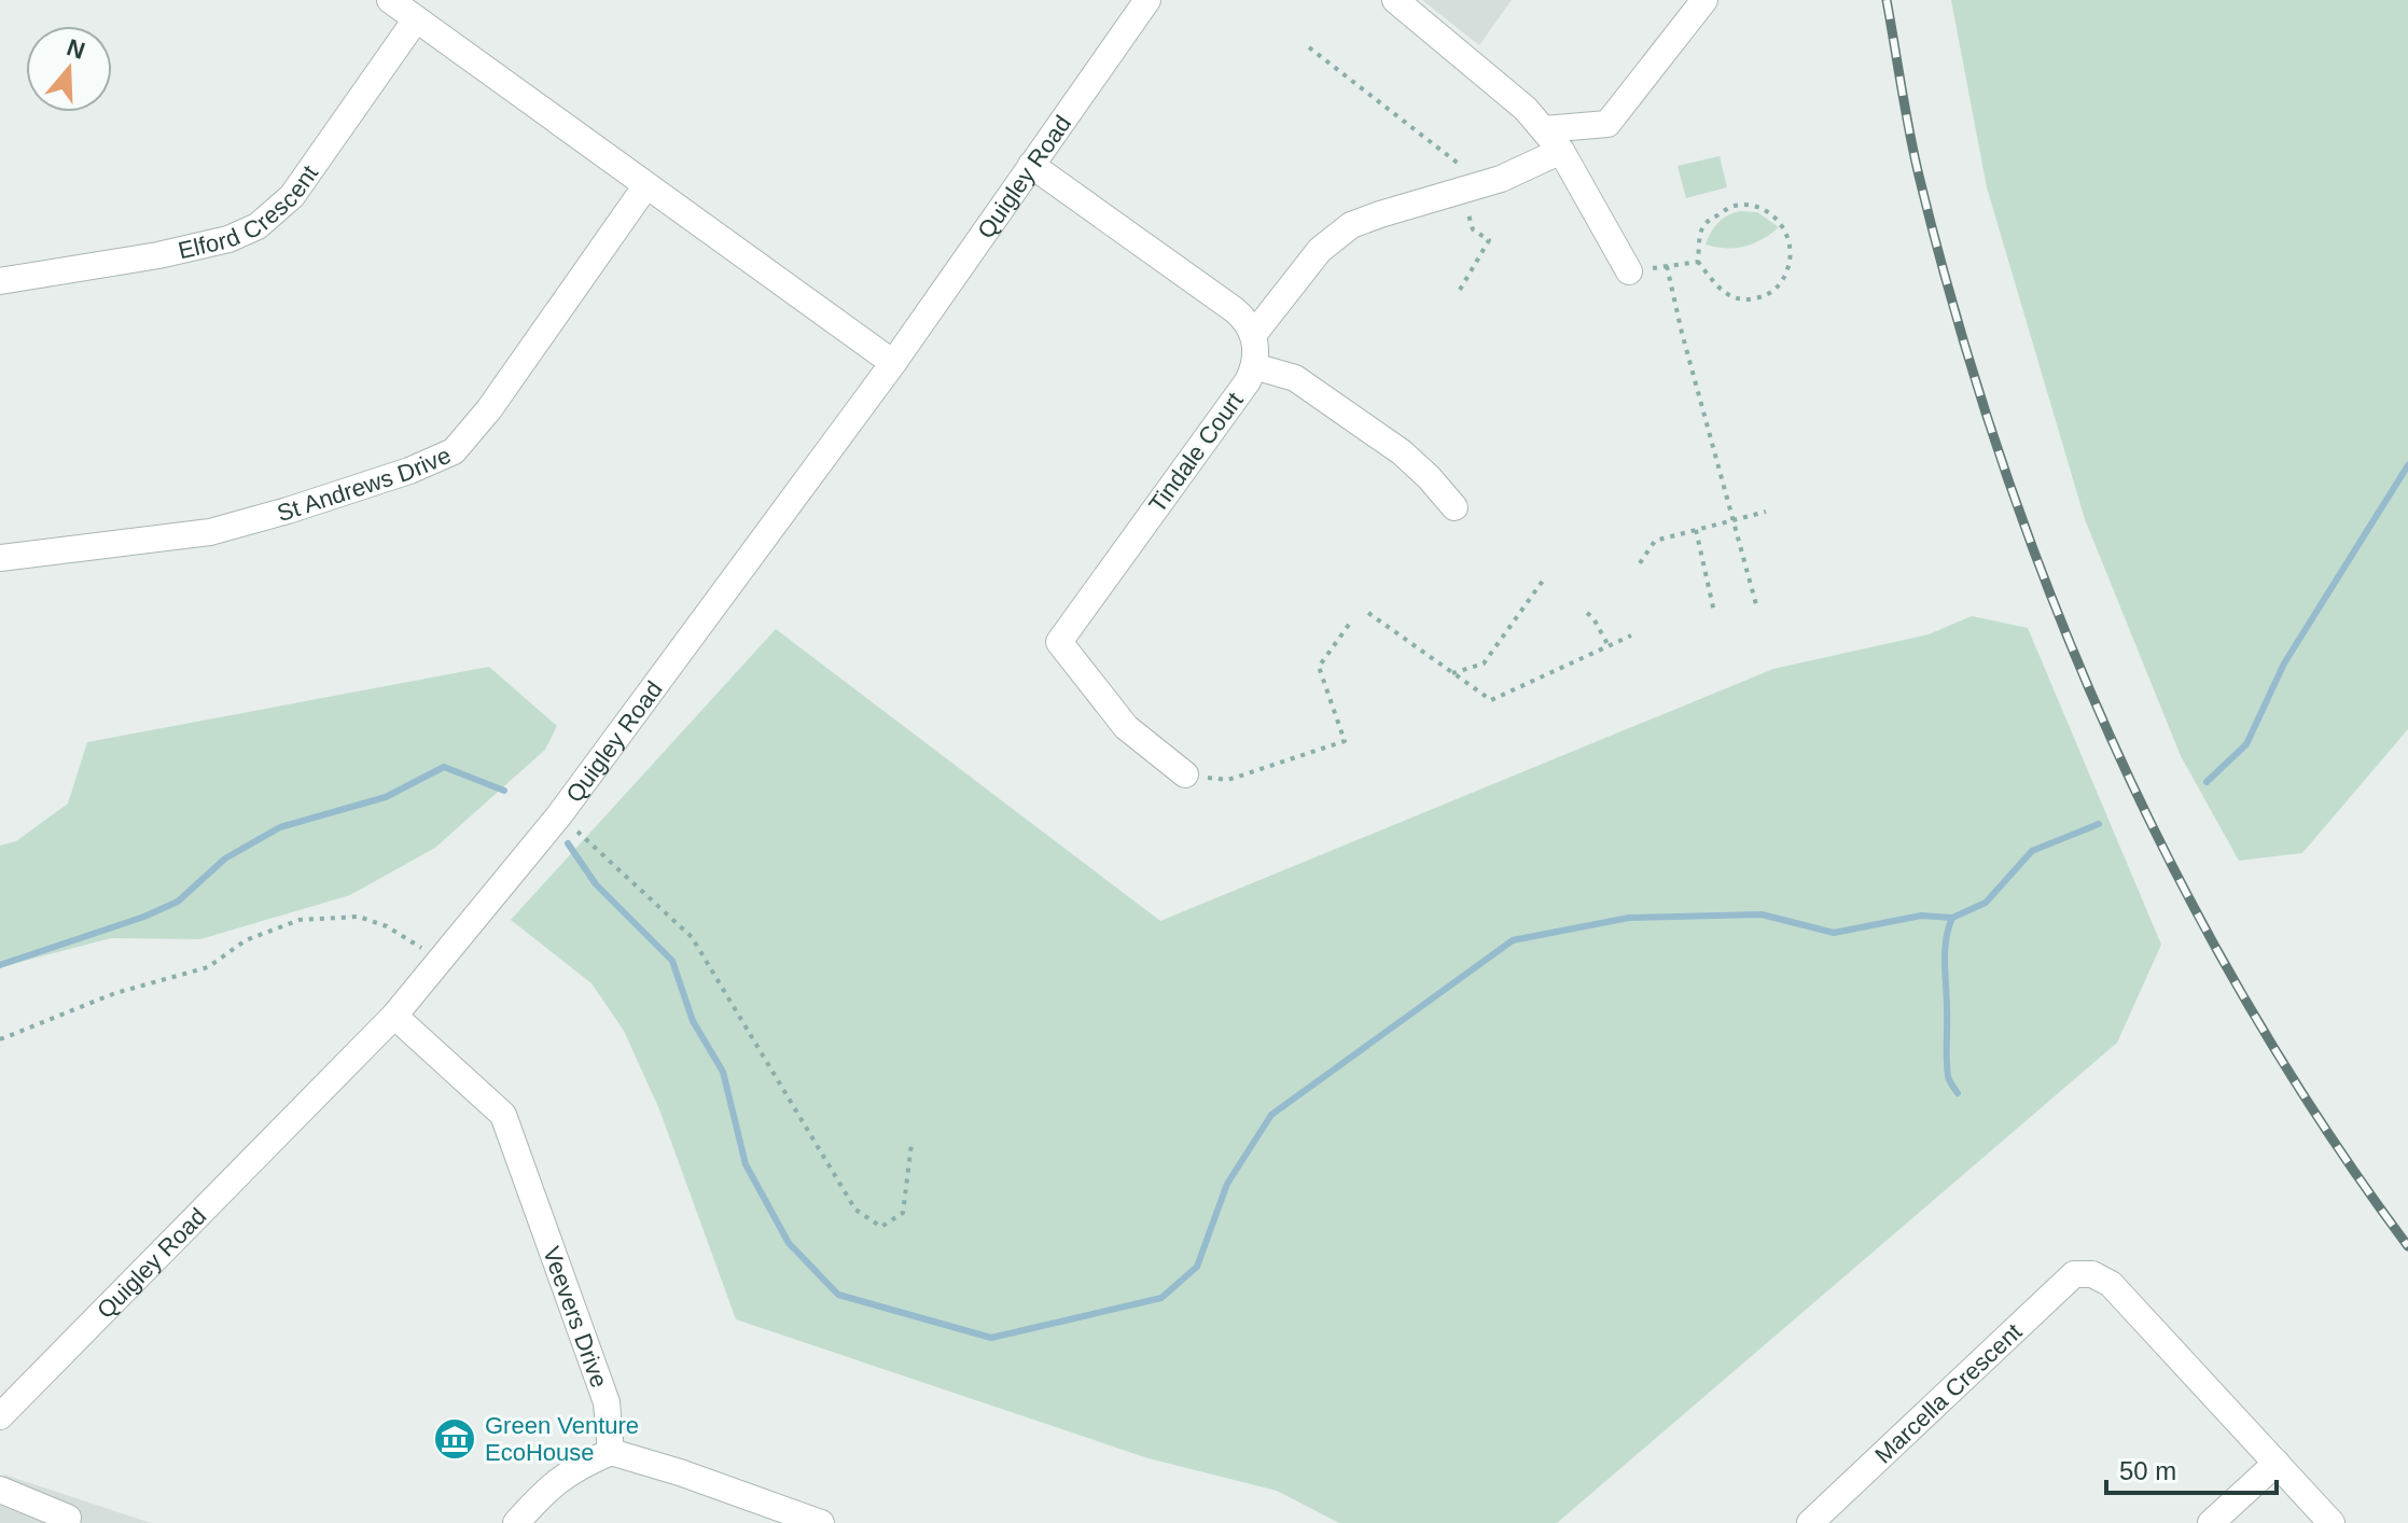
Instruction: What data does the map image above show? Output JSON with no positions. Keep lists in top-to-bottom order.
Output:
{
  "streets": {
    "street": [
      "Quigley Road",
      "Elford Crescent",
      "Tindale Court",
      "St Andrews Drive",
      "Veevers Drive",
      "Marcella Crescent"
    ]
  },
  "crossings": [
    ["Quigley Road", "Veevers Drive"]
  ],
  "places": {
    "museum": ["Green Venture EcoHouse"]
  },
  "scale_bar": "50 m",
  "north": "top"
}
